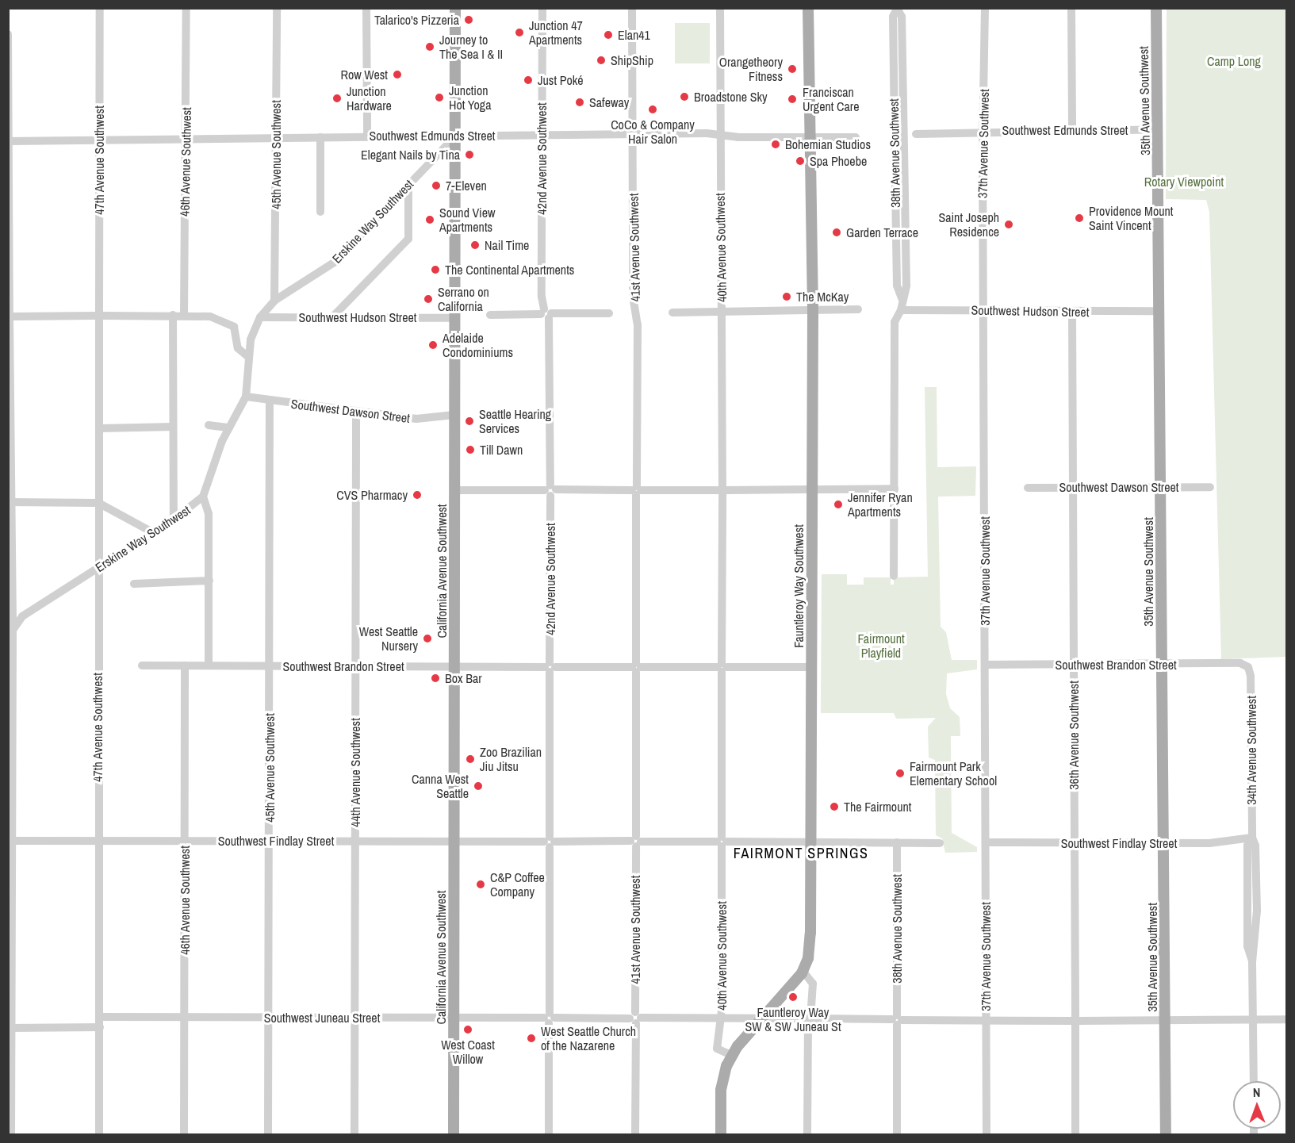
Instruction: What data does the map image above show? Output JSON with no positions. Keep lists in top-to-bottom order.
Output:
{
  "streets": {
    "main road": ["35th Avenue Southwest", "California Avenue Southwest", "Fauntleroy Way Southwest"],
    "street": [
      "Southwest Edmunds Street",
      "37th Avenue Southwest",
      "38th Avenue Southwest",
      "45th Avenue Southwest",
      "42nd Avenue Southwest",
      "47th Avenue Southwest",
      "46th Avenue Southwest",
      "Erskine Way Southwest",
      "41st Avenue Southwest",
      "40th Avenue Southwest",
      "Southwest Hudson Street",
      "Southwest Dawson Street",
      "Southwest Brandon Street",
      "36th Avenue Southwest",
      "34th Avenue Southwest",
      "44th Avenue Southwest",
      "Southwest Findlay Street",
      "Southwest Juneau Street"
    ]
  },
  "crossings": [
    ["35th Avenue Southwest", "Southwest Edmunds Street"],
    ["35th Avenue Southwest", "Southwest Hudson Street"],
    ["35th Avenue Southwest", "Southwest Dawson Street"],
    ["35th Avenue Southwest", "Southwest Brandon Street"],
    ["35th Avenue Southwest", "Southwest Findlay Street"],
    ["35th Avenue Southwest", "Southwest Juneau Street"],
    ["Southwest Edmunds Street", "37th Avenue Southwest"],
    ["Southwest Edmunds Street", "45th Avenue Southwest"],
    ["Southwest Edmunds Street", "42nd Avenue Southwest"],
    ["Southwest Edmunds Street", "47th Avenue Southwest"],
    ["Southwest Edmunds Street", "46th Avenue Southwest"],
    ["Southwest Edmunds Street", "Erskine Way Southwest"],
    ["Southwest Edmunds Street", "41st Avenue Southwest"],
    ["Southwest Edmunds Street", "40th Avenue Southwest"],
    ["Southwest Edmunds Street", "California Avenue Southwest"],
    ["Southwest Edmunds Street", "Fauntleroy Way Southwest"],
    ["37th Avenue Southwest", "Southwest Hudson Street"],
    ["37th Avenue Southwest", "Southwest Brandon Street"],
    ["37th Avenue Southwest", "Southwest Findlay Street"],
    ["37th Avenue Southwest", "Southwest Juneau Street"],
    ["38th Avenue Southwest", "Southwest Hudson Street"],
    ["38th Avenue Southwest", "Southwest Findlay Street"],
    ["38th Avenue Southwest", "Southwest Juneau Street"],
    ["45th Avenue Southwest", "Erskine Way Southwest"],
    ["45th Avenue Southwest", "Southwest Dawson Street"],
    ["45th Avenue Southwest", "Southwest Brandon Street"],
    ["45th Avenue Southwest", "Southwest Findlay Street"],
    ["45th Avenue Southwest", "Southwest Juneau Street"],
    ["42nd Avenue Southwest", "Southwest Brandon Street"],
    ["42nd Avenue Southwest", "Southwest Findlay Street"],
    ["42nd Avenue Southwest", "Southwest Juneau Street"],
    ["47th Avenue Southwest", "Erskine Way Southwest"],
    ["47th Avenue Southwest", "Southwest Findlay Street"],
    ["47th Avenue Southwest", "Southwest Juneau Street"],
    ["46th Avenue Southwest", "Southwest Brandon Street"],
    ["46th Avenue Southwest", "Southwest Findlay Street"],
    ["46th Avenue Southwest", "Southwest Juneau Street"],
    ["Erskine Way Southwest", "Southwest Hudson Street"],
    ["Erskine Way Southwest", "Southwest Dawson Street"],
    ["Erskine Way Southwest", "California Avenue Southwest"],
    ["41st Avenue Southwest", "Southwest Brandon Street"],
    ["41st Avenue Southwest", "Southwest Findlay Street"],
    ["41st Avenue Southwest", "Southwest Juneau Street"],
    ["40th Avenue Southwest", "Fauntleroy Way Southwest"],
    ["40th Avenue Southwest", "Southwest Brandon Street"],
    ["40th Avenue Southwest", "Southwest Findlay Street"],
    ["40th Avenue Southwest", "Southwest Juneau Street"],
    ["Southwest Hudson Street", "California Avenue Southwest"],
    ["Southwest Hudson Street", "36th Avenue Southwest"],
    ["Southwest Dawson Street", "California Avenue Southwest"],
    ["Southwest Dawson Street", "36th Avenue Southwest"],
    ["Southwest Dawson Street", "44th Avenue Southwest"],
    ["California Avenue Southwest", "Southwest Brandon Street"],
    ["California Avenue Southwest", "Southwest Findlay Street"],
    ["California Avenue Southwest", "Southwest Juneau Street"],
    ["Fauntleroy Way Southwest", "Southwest Brandon Street"],
    ["Fauntleroy Way Southwest", "Southwest Findlay Street"],
    ["Fauntleroy Way Southwest", "Southwest Juneau Street"],
    ["Southwest Brandon Street", "36th Avenue Southwest"],
    ["Southwest Brandon Street", "34th Avenue Southwest"],
    ["Southwest Brandon Street", "44th Avenue Southwest"],
    ["36th Avenue Southwest", "Southwest Findlay Street"],
    ["36th Avenue Southwest", "Southwest Juneau Street"],
    ["34th Avenue Southwest", "Southwest Findlay Street"],
    ["34th Avenue Southwest", "Southwest Juneau Street"],
    ["44th Avenue Southwest", "Southwest Findlay Street"],
    ["44th Avenue Southwest", "Southwest Juneau Street"]
  ],
  "districts": ["FAIRMONT SPRINGS"],
  "parks": ["Camp Long", "Rotary Viewpoint", "Fairmount Playfield"],
  "places": [
    "Talarico's Pizzeria",
    "Junction 47 Apartments",
    "Elan41",
    "Journey to The Sea I & II",
    "ShipShip",
    "Orangetheory Fitness",
    "Row West",
    "Just Poké",
    "Broadstone Sky",
    "Junction Hot Yoga",
    "Junction Hardware",
    "Franciscan Urgent Care",
    "Safeway",
    "CoCo & Company Hair Salon",
    "Bohemian Studios",
    "Elegant Nails by Tina",
    "Spa Phoebe",
    "7-Eleven",
    "Providence Mount Saint Vincent",
    "Sound View Apartments",
    "Saint Joseph Residence",
    "Garden Terrace",
    "Nail Time",
    "The Continental Apartments",
    "The McKay",
    "Serrano on California",
    "Adelaide Condominiums",
    "Seattle Hearing Services",
    "Till Dawn",
    "CVS Pharmacy",
    "Jennifer Ryan Apartments",
    "West Seattle Nursery",
    "Box Bar",
    "Zoo Brazilian Jiu Jitsu",
    "Fairmount Park Elementary School",
    "Canna West Seattle",
    "The Fairmount",
    "C&P Coffee Company",
    "Fauntleroy Way SW & SW Juneau St",
    "West Coast Willow",
    "West Seattle Church of the Nazarene"
  ],
  "north": "top"
}
